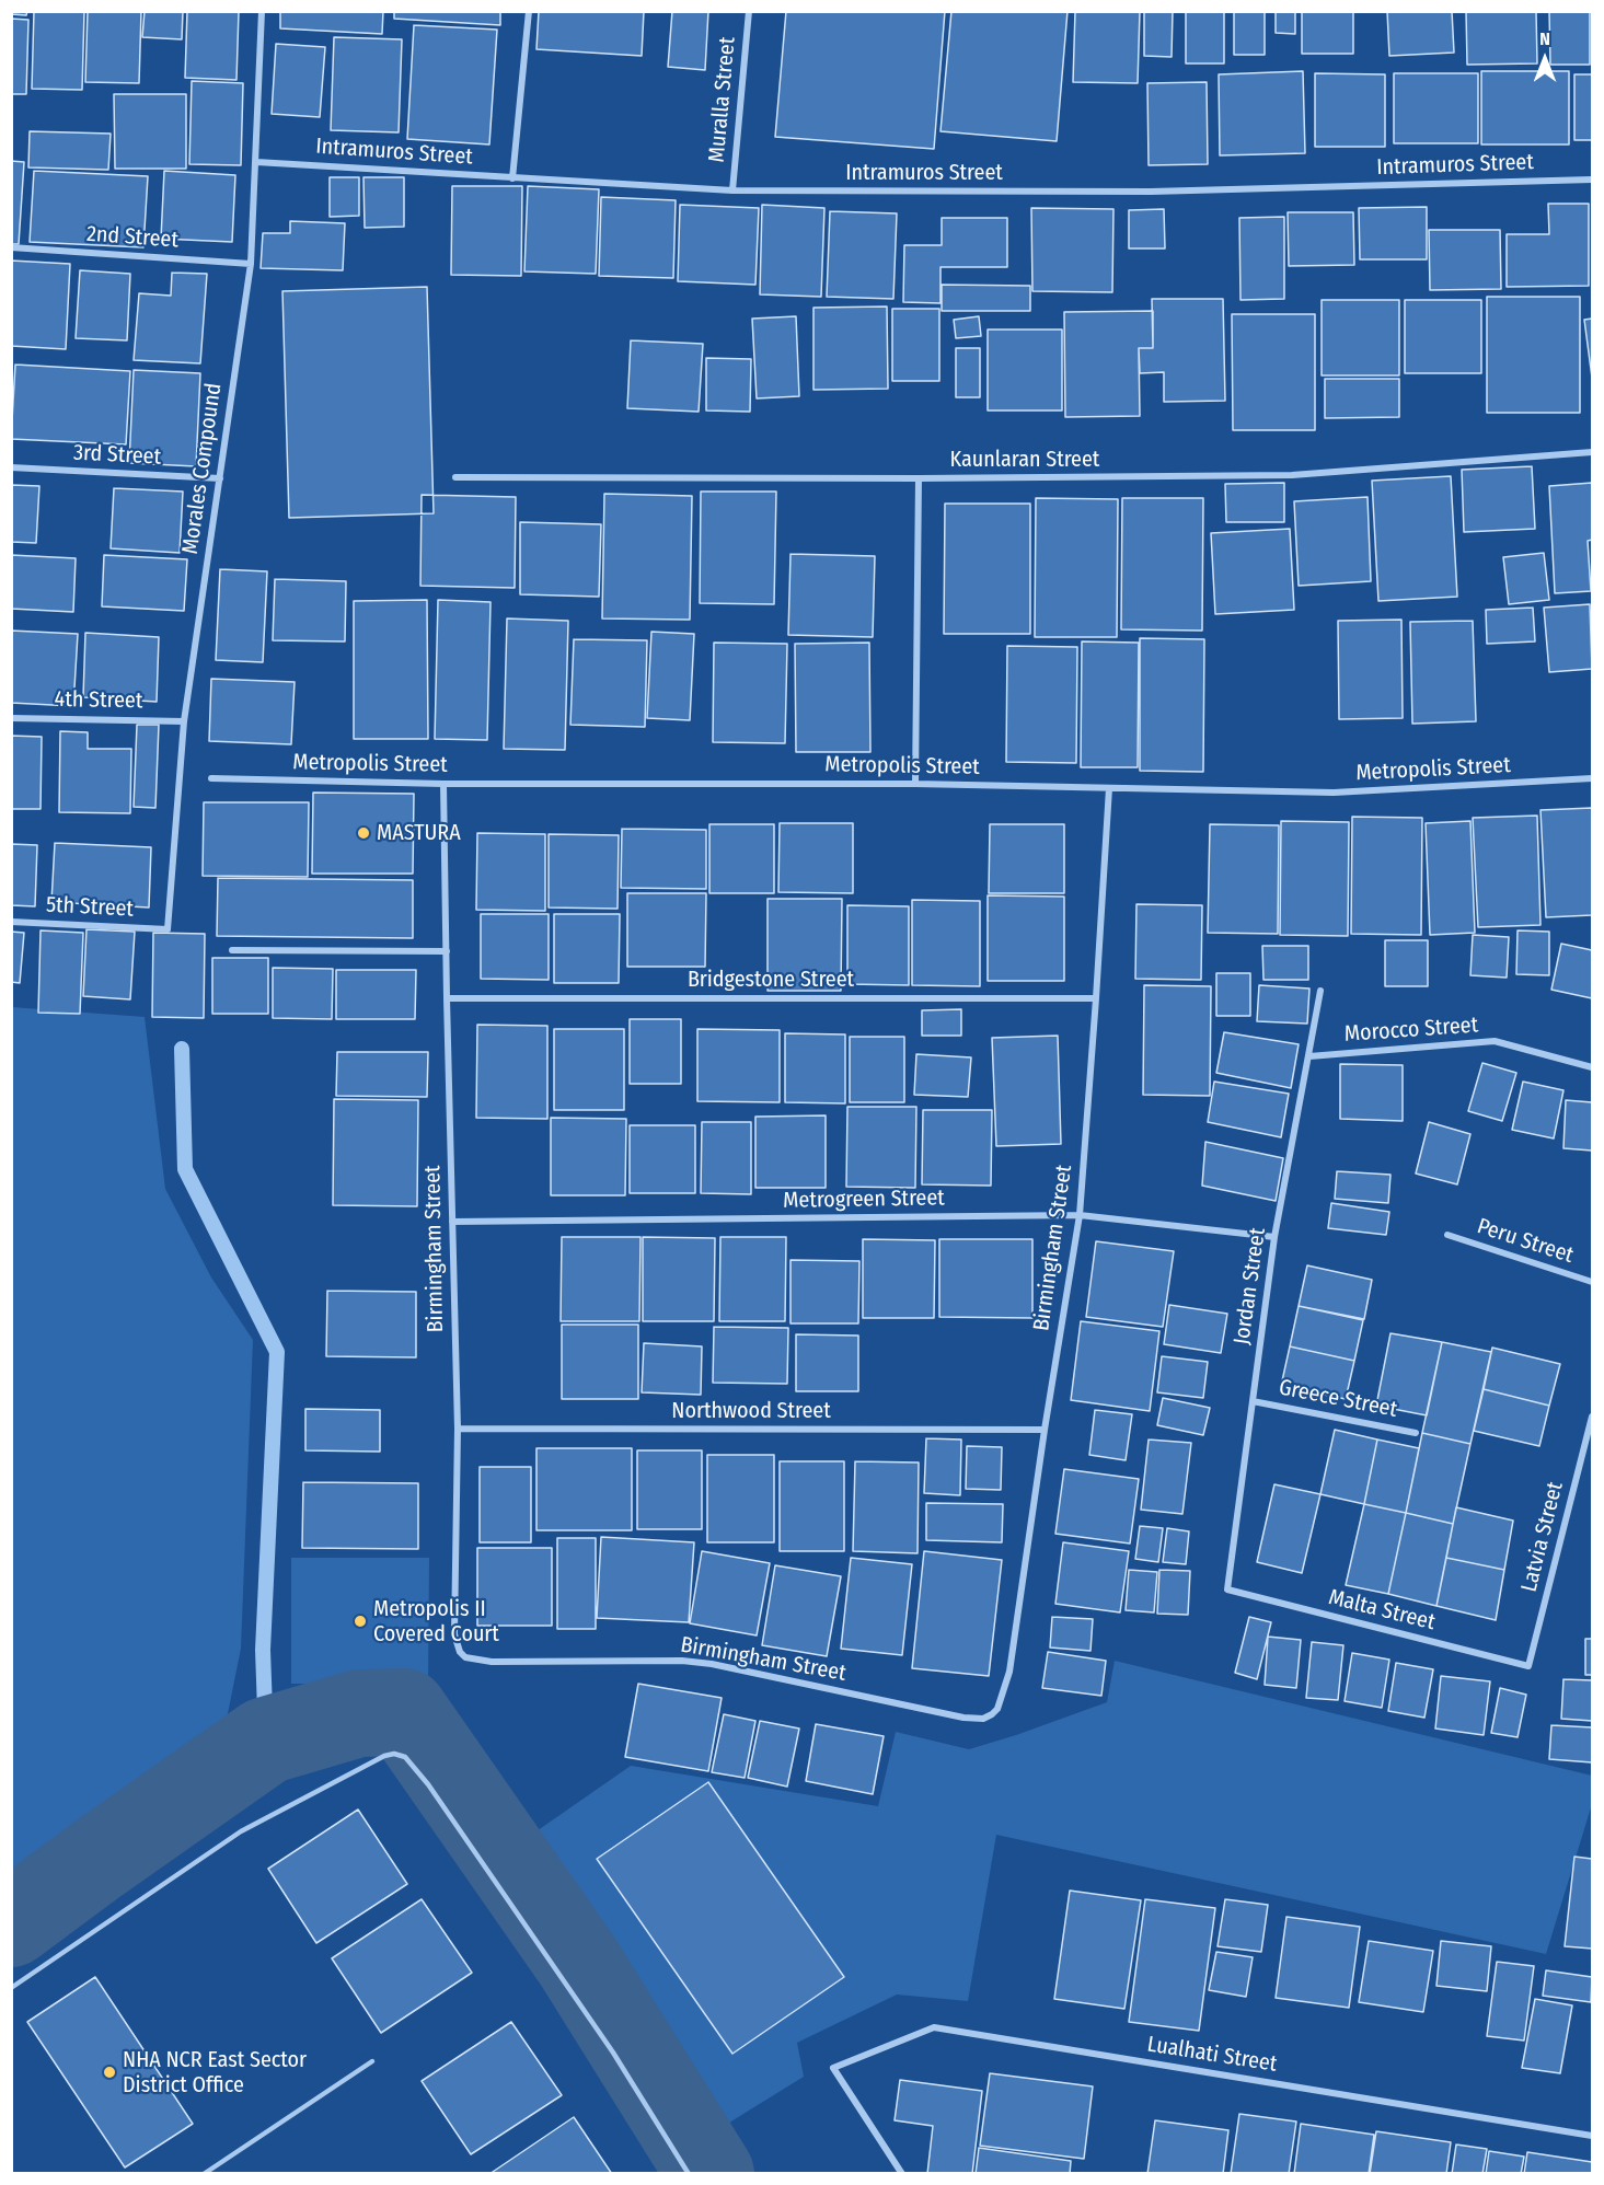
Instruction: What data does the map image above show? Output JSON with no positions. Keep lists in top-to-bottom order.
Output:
{
  "streets": {
    "street": [
      "Muralla Street",
      "Intramuros Street",
      "2nd Street",
      "3rd Street",
      "Kaunlaran Street",
      "Morales Compound",
      "4th Street",
      "Metropolis Street",
      "5th Street",
      "Bridgestone Street",
      "Morocco Street",
      "Metrogreen Street",
      "Peru Street",
      "Birmingham Street",
      "Jordan Street",
      "Greece Street",
      "Northwood Street",
      "Latvia Street",
      "Malta Street",
      "Lualhati Street"
    ]
  },
  "crossings": [
    ["Muralla Street", "Intramuros Street"],
    ["Intramuros Street", "Morales Compound"],
    ["2nd Street", "Morales Compound"],
    ["3rd Street", "Morales Compound"],
    ["Morales Compound", "4th Street"],
    ["Morales Compound", "5th Street"],
    ["Metropolis Street", "Birmingham Street"],
    ["Bridgestone Street", "Birmingham Street"],
    ["Morocco Street", "Jordan Street"],
    ["Metrogreen Street", "Birmingham Street"],
    ["Metrogreen Street", "Jordan Street"],
    ["Birmingham Street", "Northwood Street"],
    ["Jordan Street", "Greece Street"],
    ["Jordan Street", "Malta Street"],
    ["Latvia Street", "Malta Street"]
  ],
  "places": ["MASTURA", "Metropolis II Covered Court", "NHA NCR East Sector District Office"],
  "north": "top"
}
